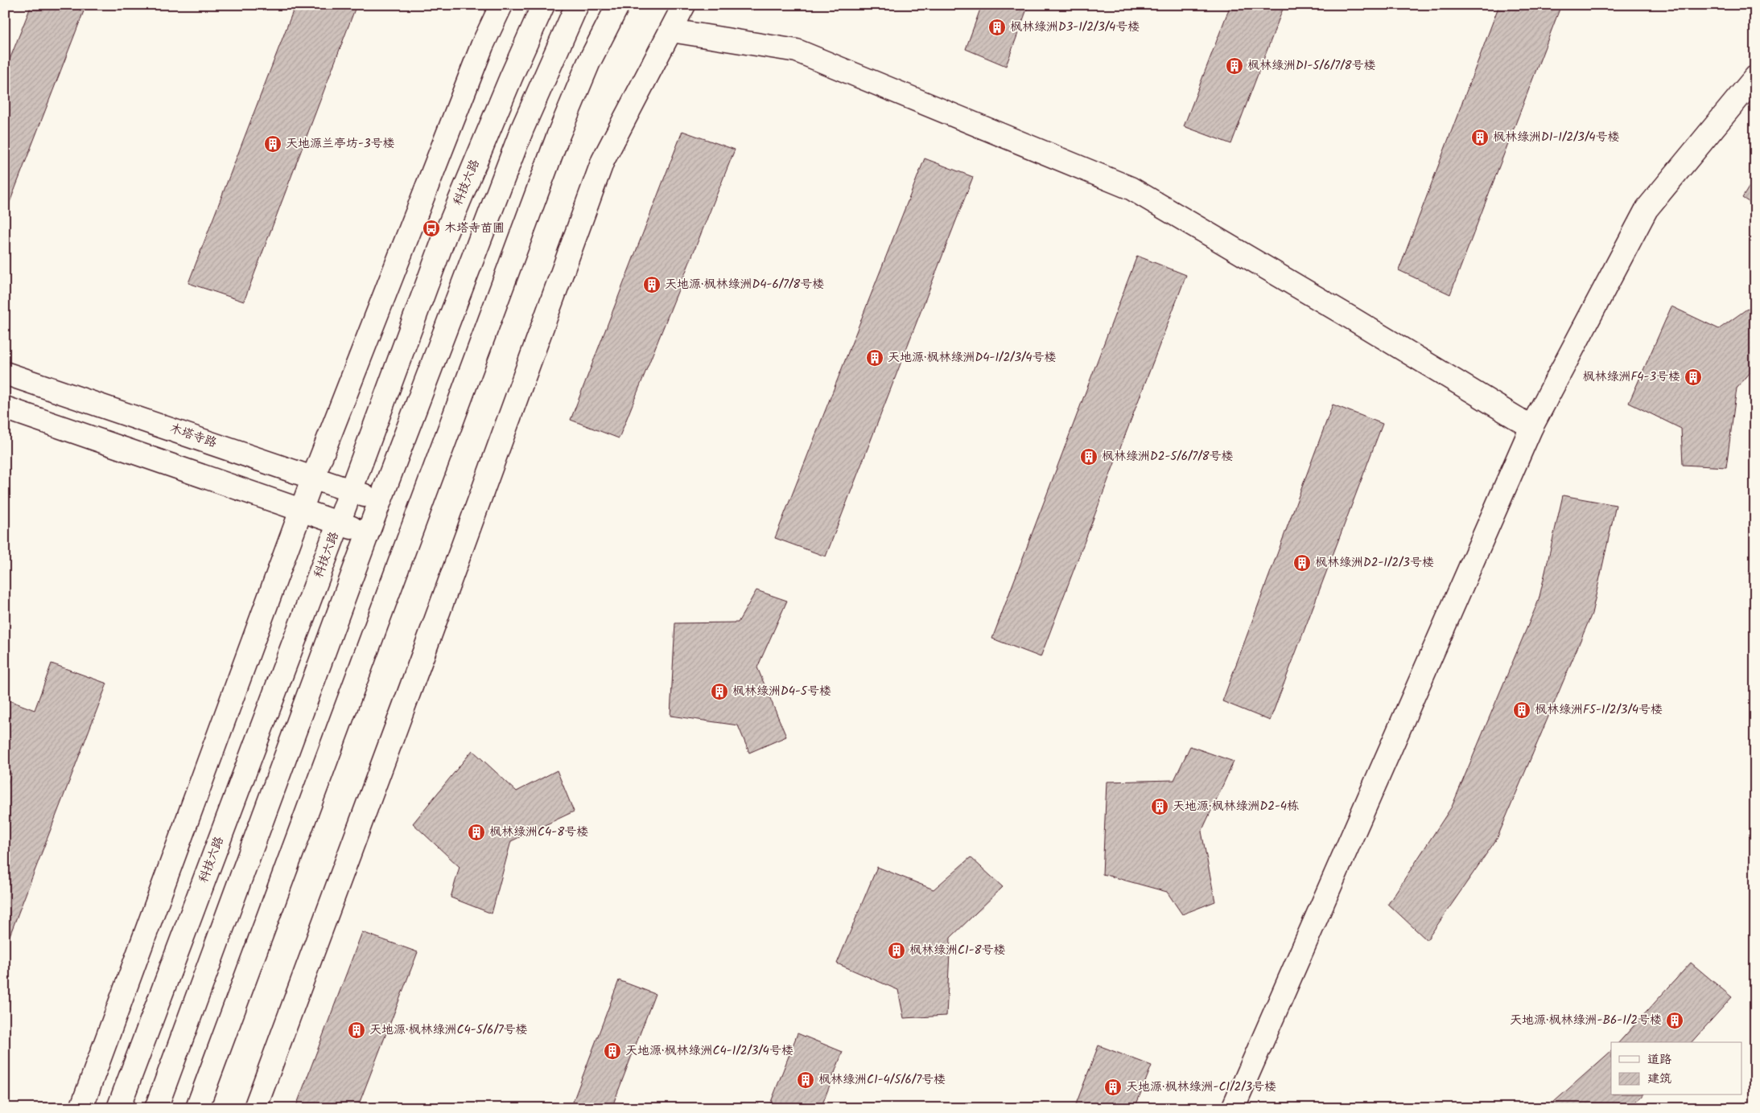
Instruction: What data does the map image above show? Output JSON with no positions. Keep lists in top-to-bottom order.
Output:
{
  "streets": {
    "main road": ["科技六路", "木塔寺路"]
  },
  "crossings": [
    ["科技六路", "木塔寺路"]
  ],
  "places": {
    "building": [
      "枫林绿洲D3-1/2/3/4号楼",
      "枫林绿洲D1-5/6/7/8号楼",
      "枫林绿洲D1-1/2/3/4号楼",
      "天地源兰亭坊-3号楼",
      "天地源·枫林绿洲D4-6/7/8号楼",
      "天地源·枫林绿洲D4-1/2/3/4号楼",
      "枫林绿洲F4-3号楼",
      "枫林绿洲D2-5/6/7/8号楼",
      "枫林绿洲D2-1/2/3号楼",
      "枫林绿洲D4-5号楼",
      "枫林绿洲F5-1/2/3/4号楼",
      "天地源·枫林绿洲D2-4栋",
      "枫林绿洲C4-8号楼",
      "枫林绿洲C1-8号楼",
      "天地源·枫林绿洲-B6-1/2号楼",
      "天地源·枫林绿洲C4-5/6/7号楼",
      "天地源·枫林绿洲C4-1/2/3/4号楼",
      "枫林绿洲C1-4/5/6/7号楼",
      "天地源·枫林绿洲-C1/2/3号楼"
    ],
    "bus stop": ["木塔寺苗圃"]
  },
  "legend": ["道路", "建筑"]
}
